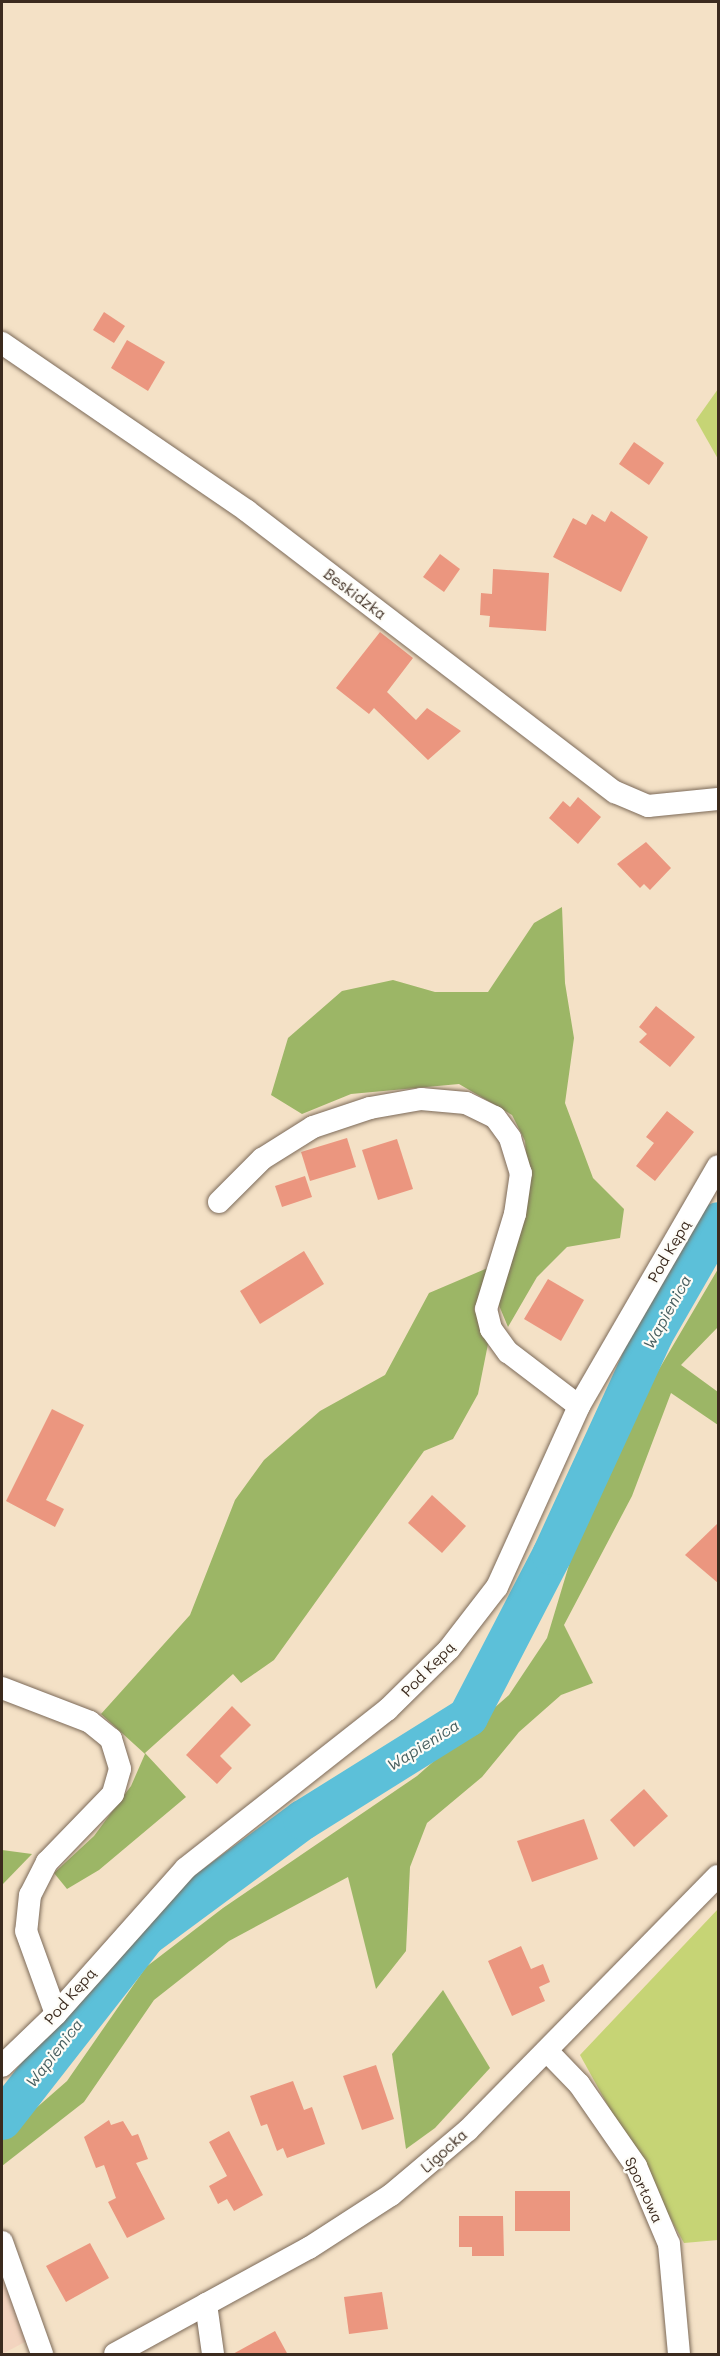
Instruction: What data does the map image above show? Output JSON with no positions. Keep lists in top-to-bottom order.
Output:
{
  "streets": {
    "street": [
      "Beskidzka",
      "Pod Kępą",
      "Ligocka",
      "Sportowa"
    ]
  },
  "crossings": [
    ["Ligocka", "Sportowa"]
  ],
  "water": ["Wapienica"]
}
